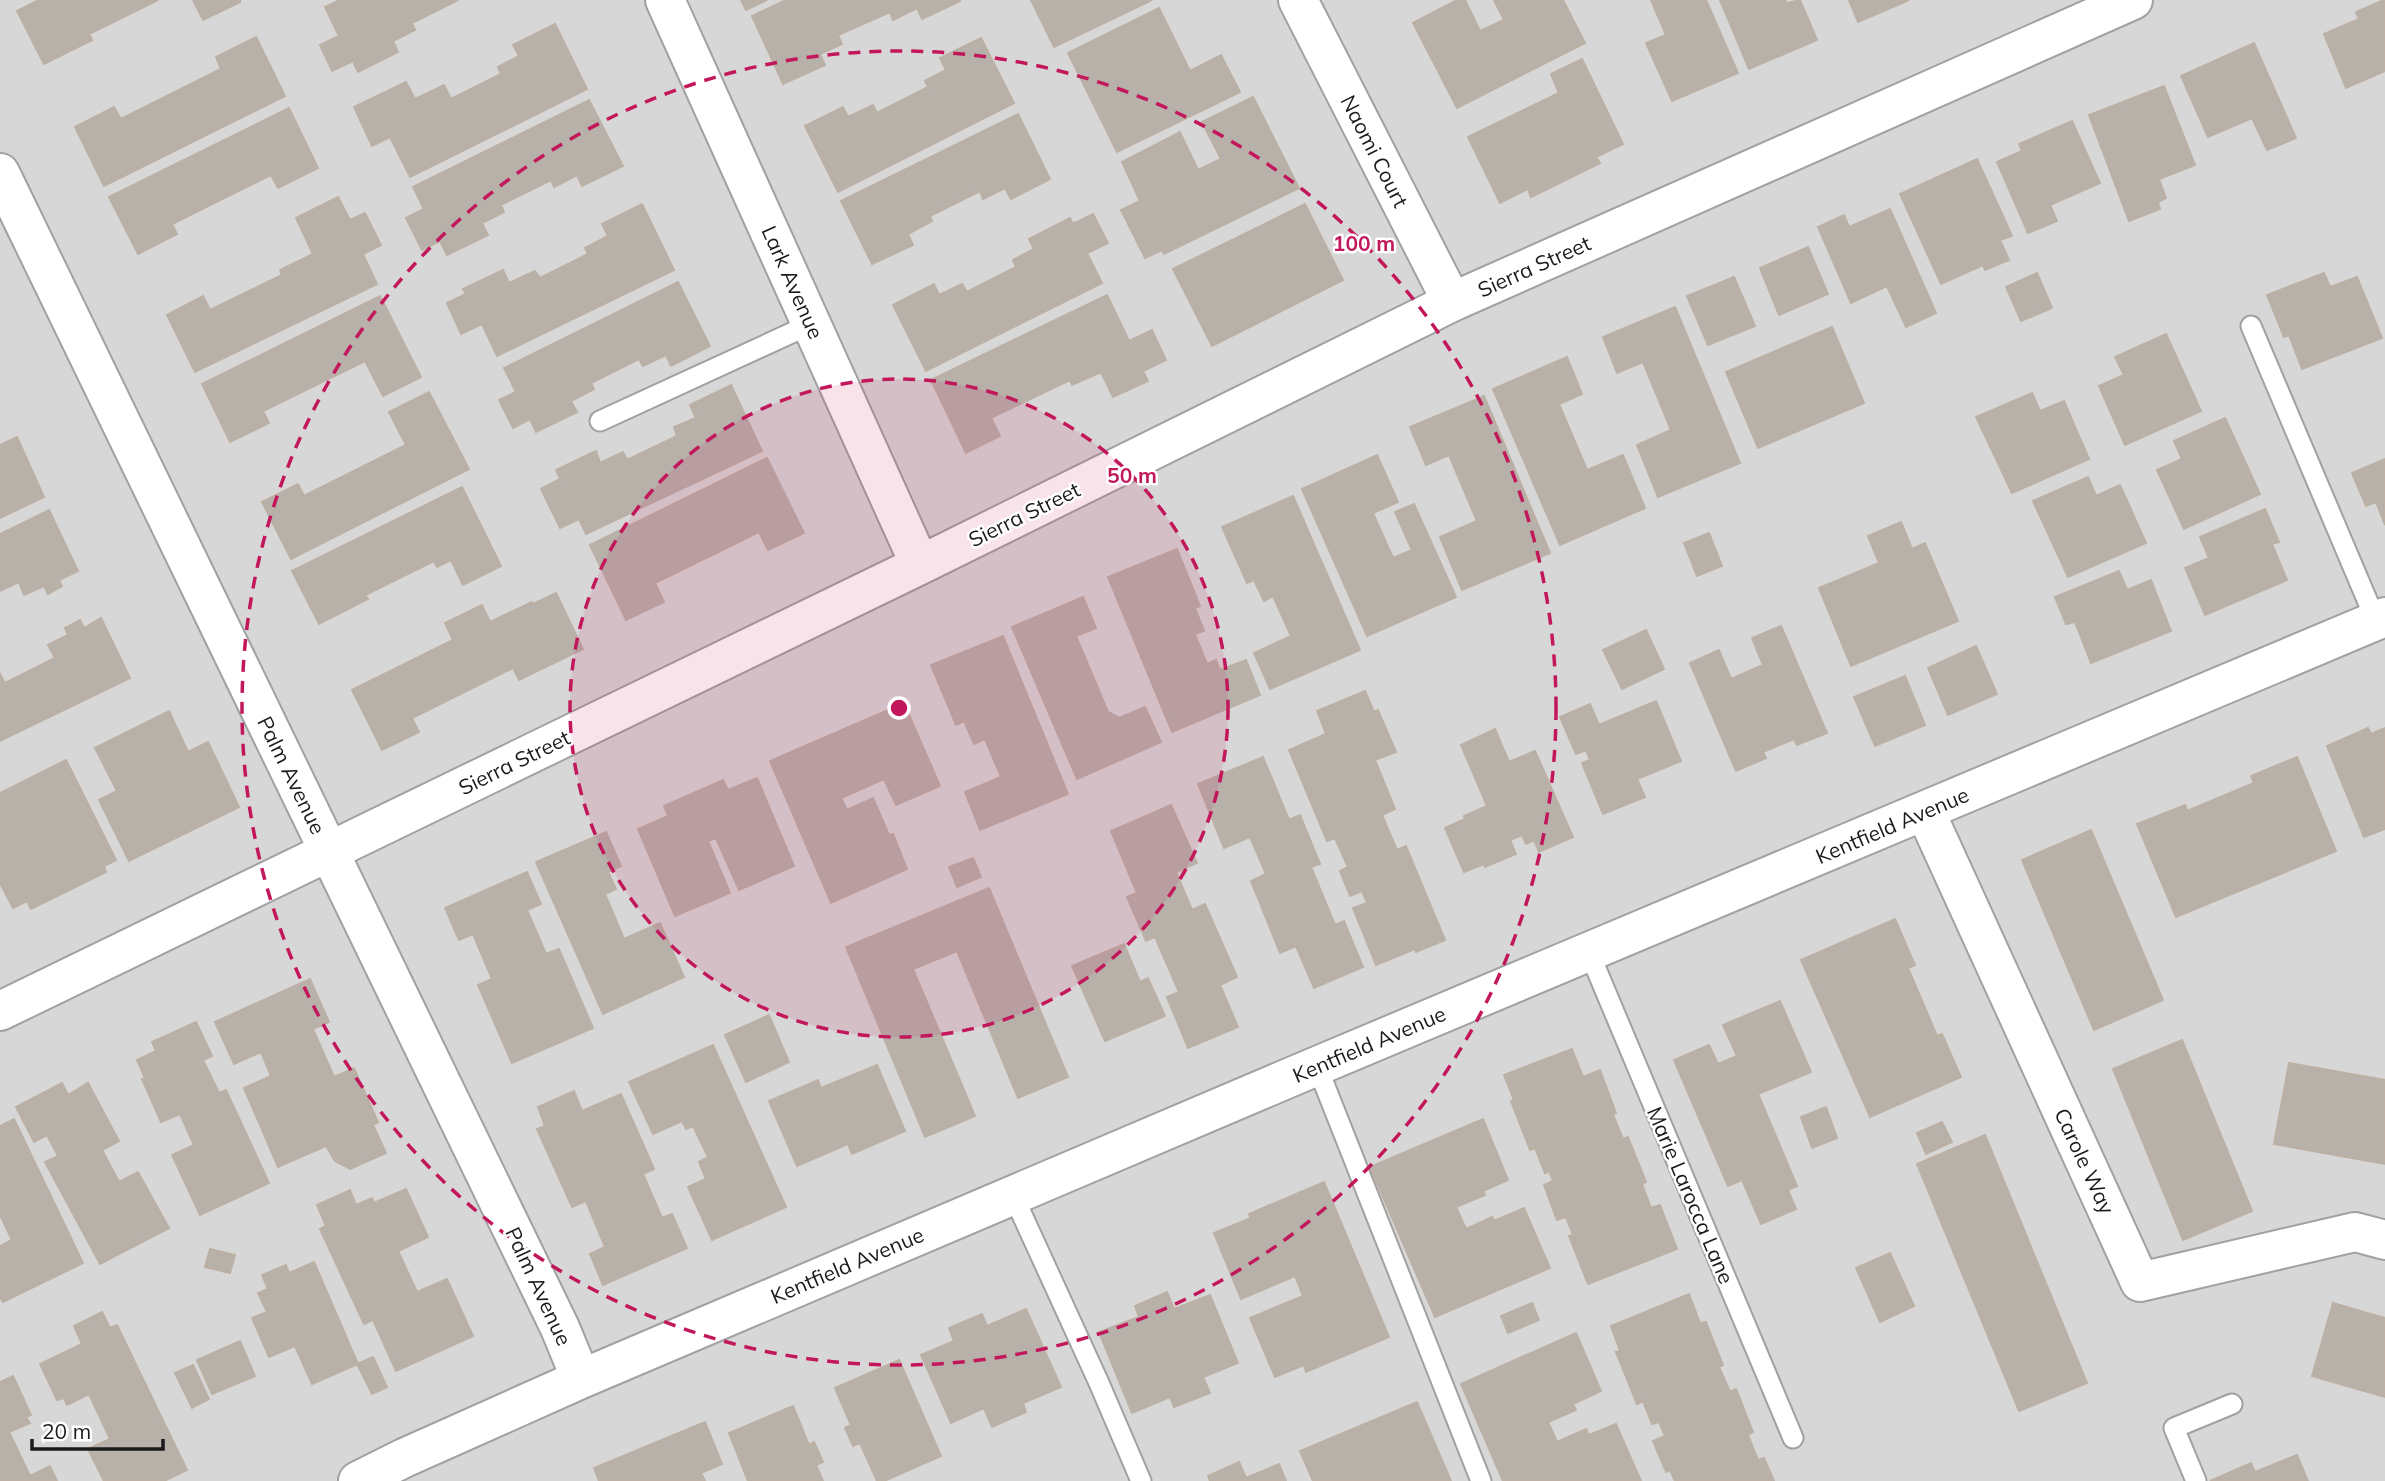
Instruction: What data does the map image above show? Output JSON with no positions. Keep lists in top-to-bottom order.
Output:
{
  "streets": {
    "street": [
      "Naomi Court",
      "Sierra Street",
      "Lark Avenue",
      "Palm Avenue",
      "Kentfield Avenue",
      "Carole Way"
    ],
    "lane": ["Marie Larocca Lane"]
  },
  "crossings": [
    ["Naomi Court", "Sierra Street"],
    ["Sierra Street", "Lark Avenue"],
    ["Sierra Street", "Palm Avenue"],
    ["Palm Avenue", "Kentfield Avenue"],
    ["Kentfield Avenue", "Carole Way"],
    ["Kentfield Avenue", "Marie Larocca Lane"]
  ],
  "scale_bar": "20 m",
  "rings": ["100 m", "50 m"]
}
